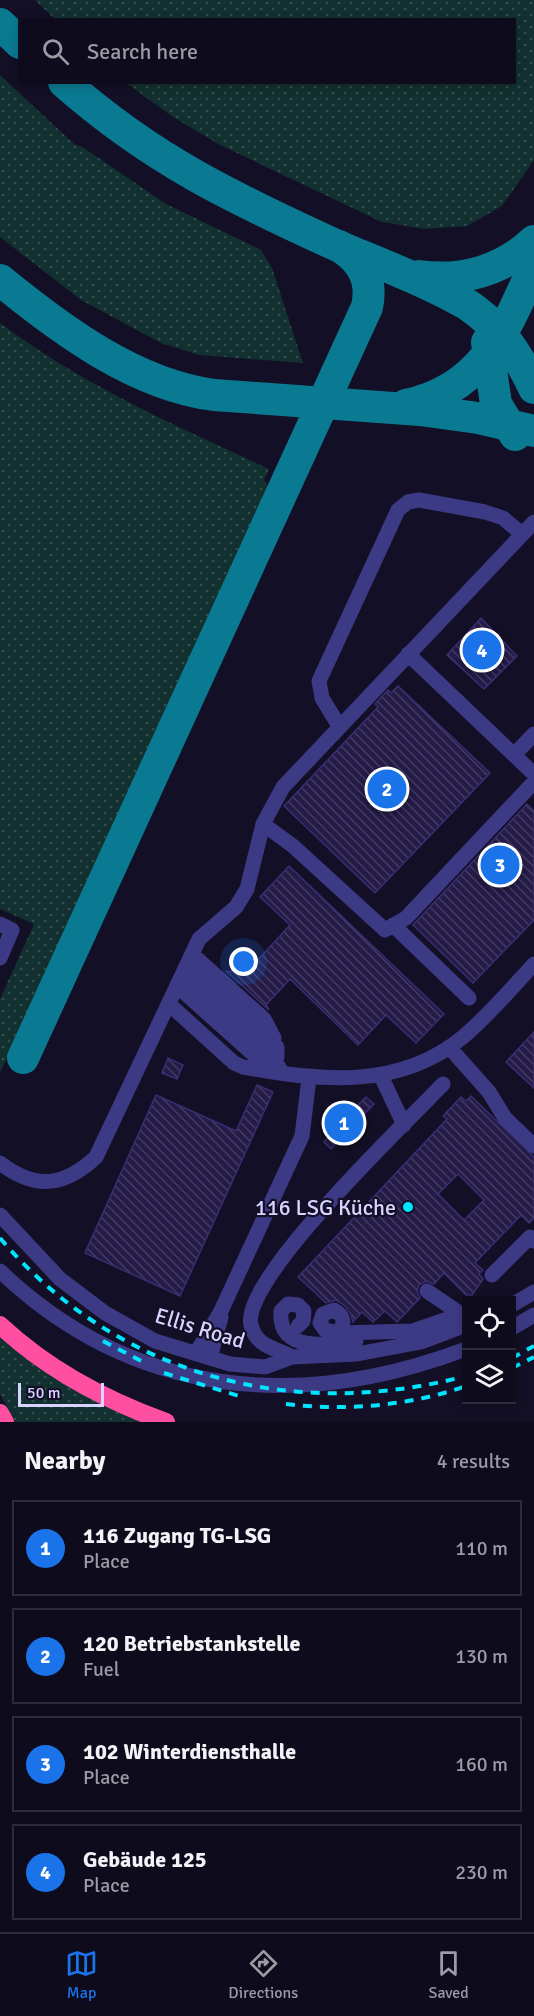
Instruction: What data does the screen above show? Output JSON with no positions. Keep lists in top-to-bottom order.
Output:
{
  "streets": {
    "street": ["Ellis Road"]
  },
  "places": ["116 LSG Küche"],
  "scale_bar": "50 m",
  "page": {
    "search": "Search here",
    "pins": [
      "4",
      "2",
      "3",
      "1"
    ],
    "scale": "50 m",
    "heading": ["Nearby", "4 results"],
    "list": [
      {
        "mark": "1",
        "name": "116 Zugang TG-LSG",
        "note": "Place",
        "value": "110 m"
      },
      {
        "mark": "2",
        "name": "120 Betriebstankstelle",
        "note": "Fuel",
        "value": "130 m"
      },
      {
        "mark": "3",
        "name": "102 Winterdiensthalle",
        "note": "Place",
        "value": "160 m"
      },
      {
        "mark": "4",
        "name": "Gebäude 125",
        "note": "Place",
        "value": "230 m"
      }
    ],
    "nav": ["Map", "Directions", "Saved"]
  }
}
